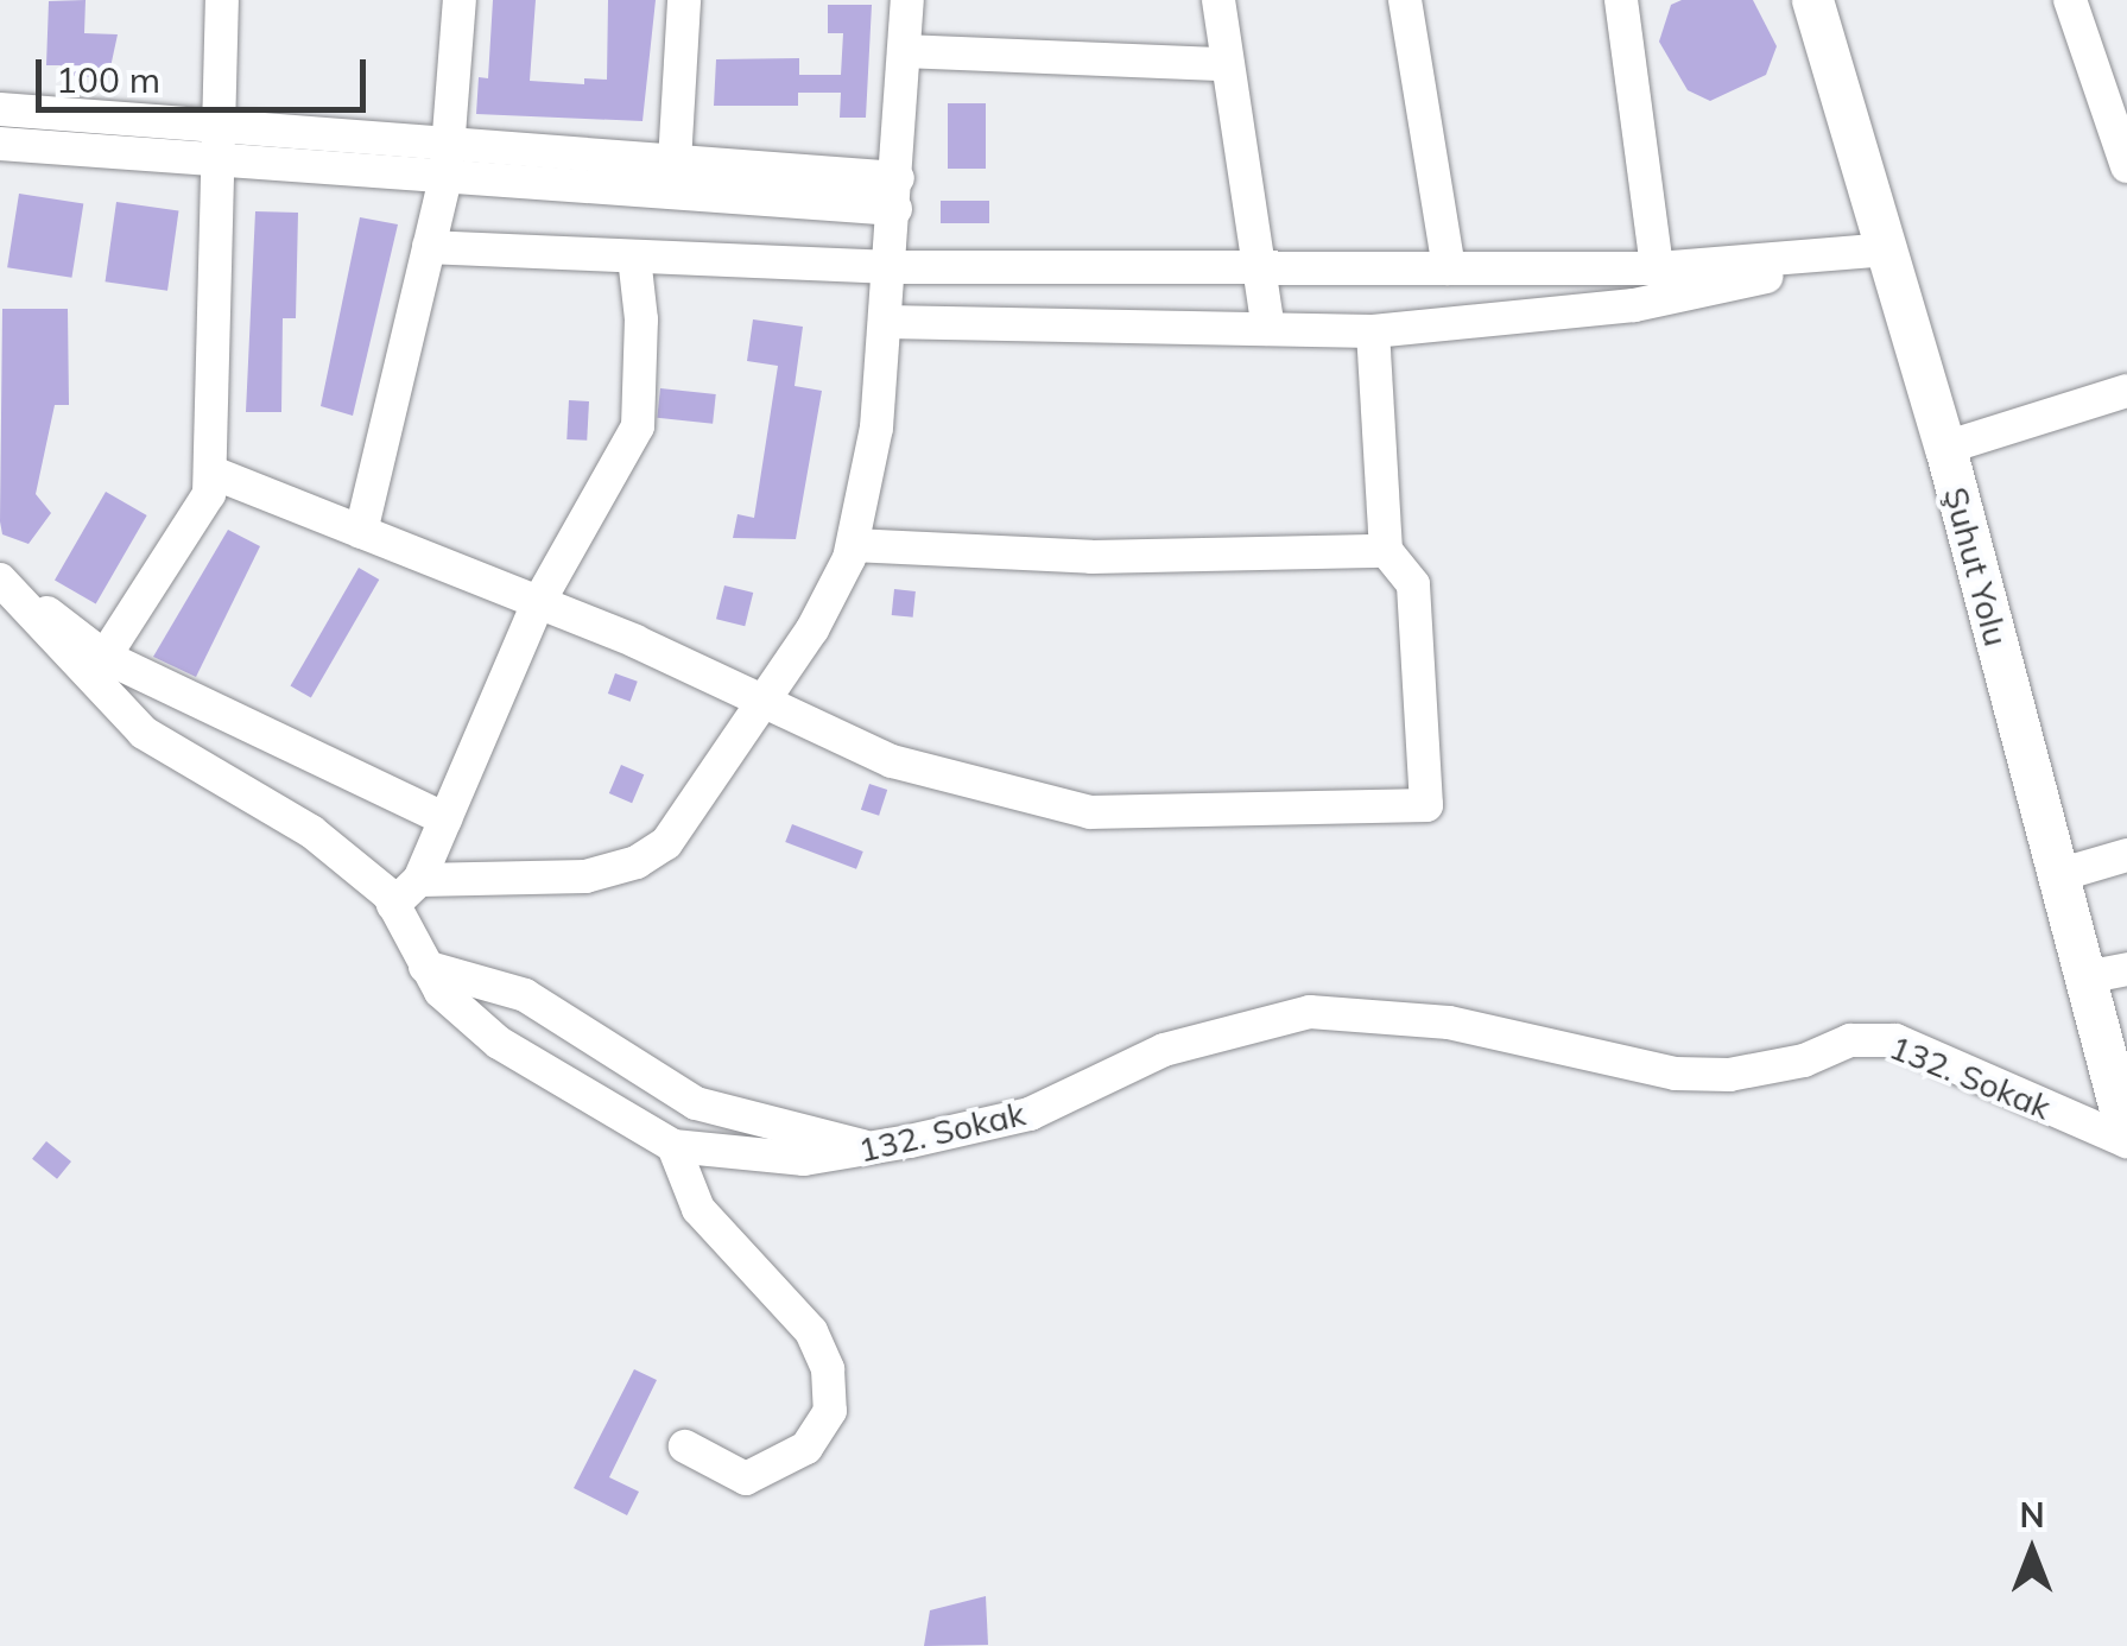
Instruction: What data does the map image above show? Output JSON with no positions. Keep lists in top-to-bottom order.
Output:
{
  "streets": {
    "main road": ["Şuhut Yolu"],
    "street": ["132. Sokak"]
  },
  "crossings": [
    ["Şuhut Yolu", "132. Sokak"]
  ],
  "scale_bar": "100 m",
  "north": "top"
}
